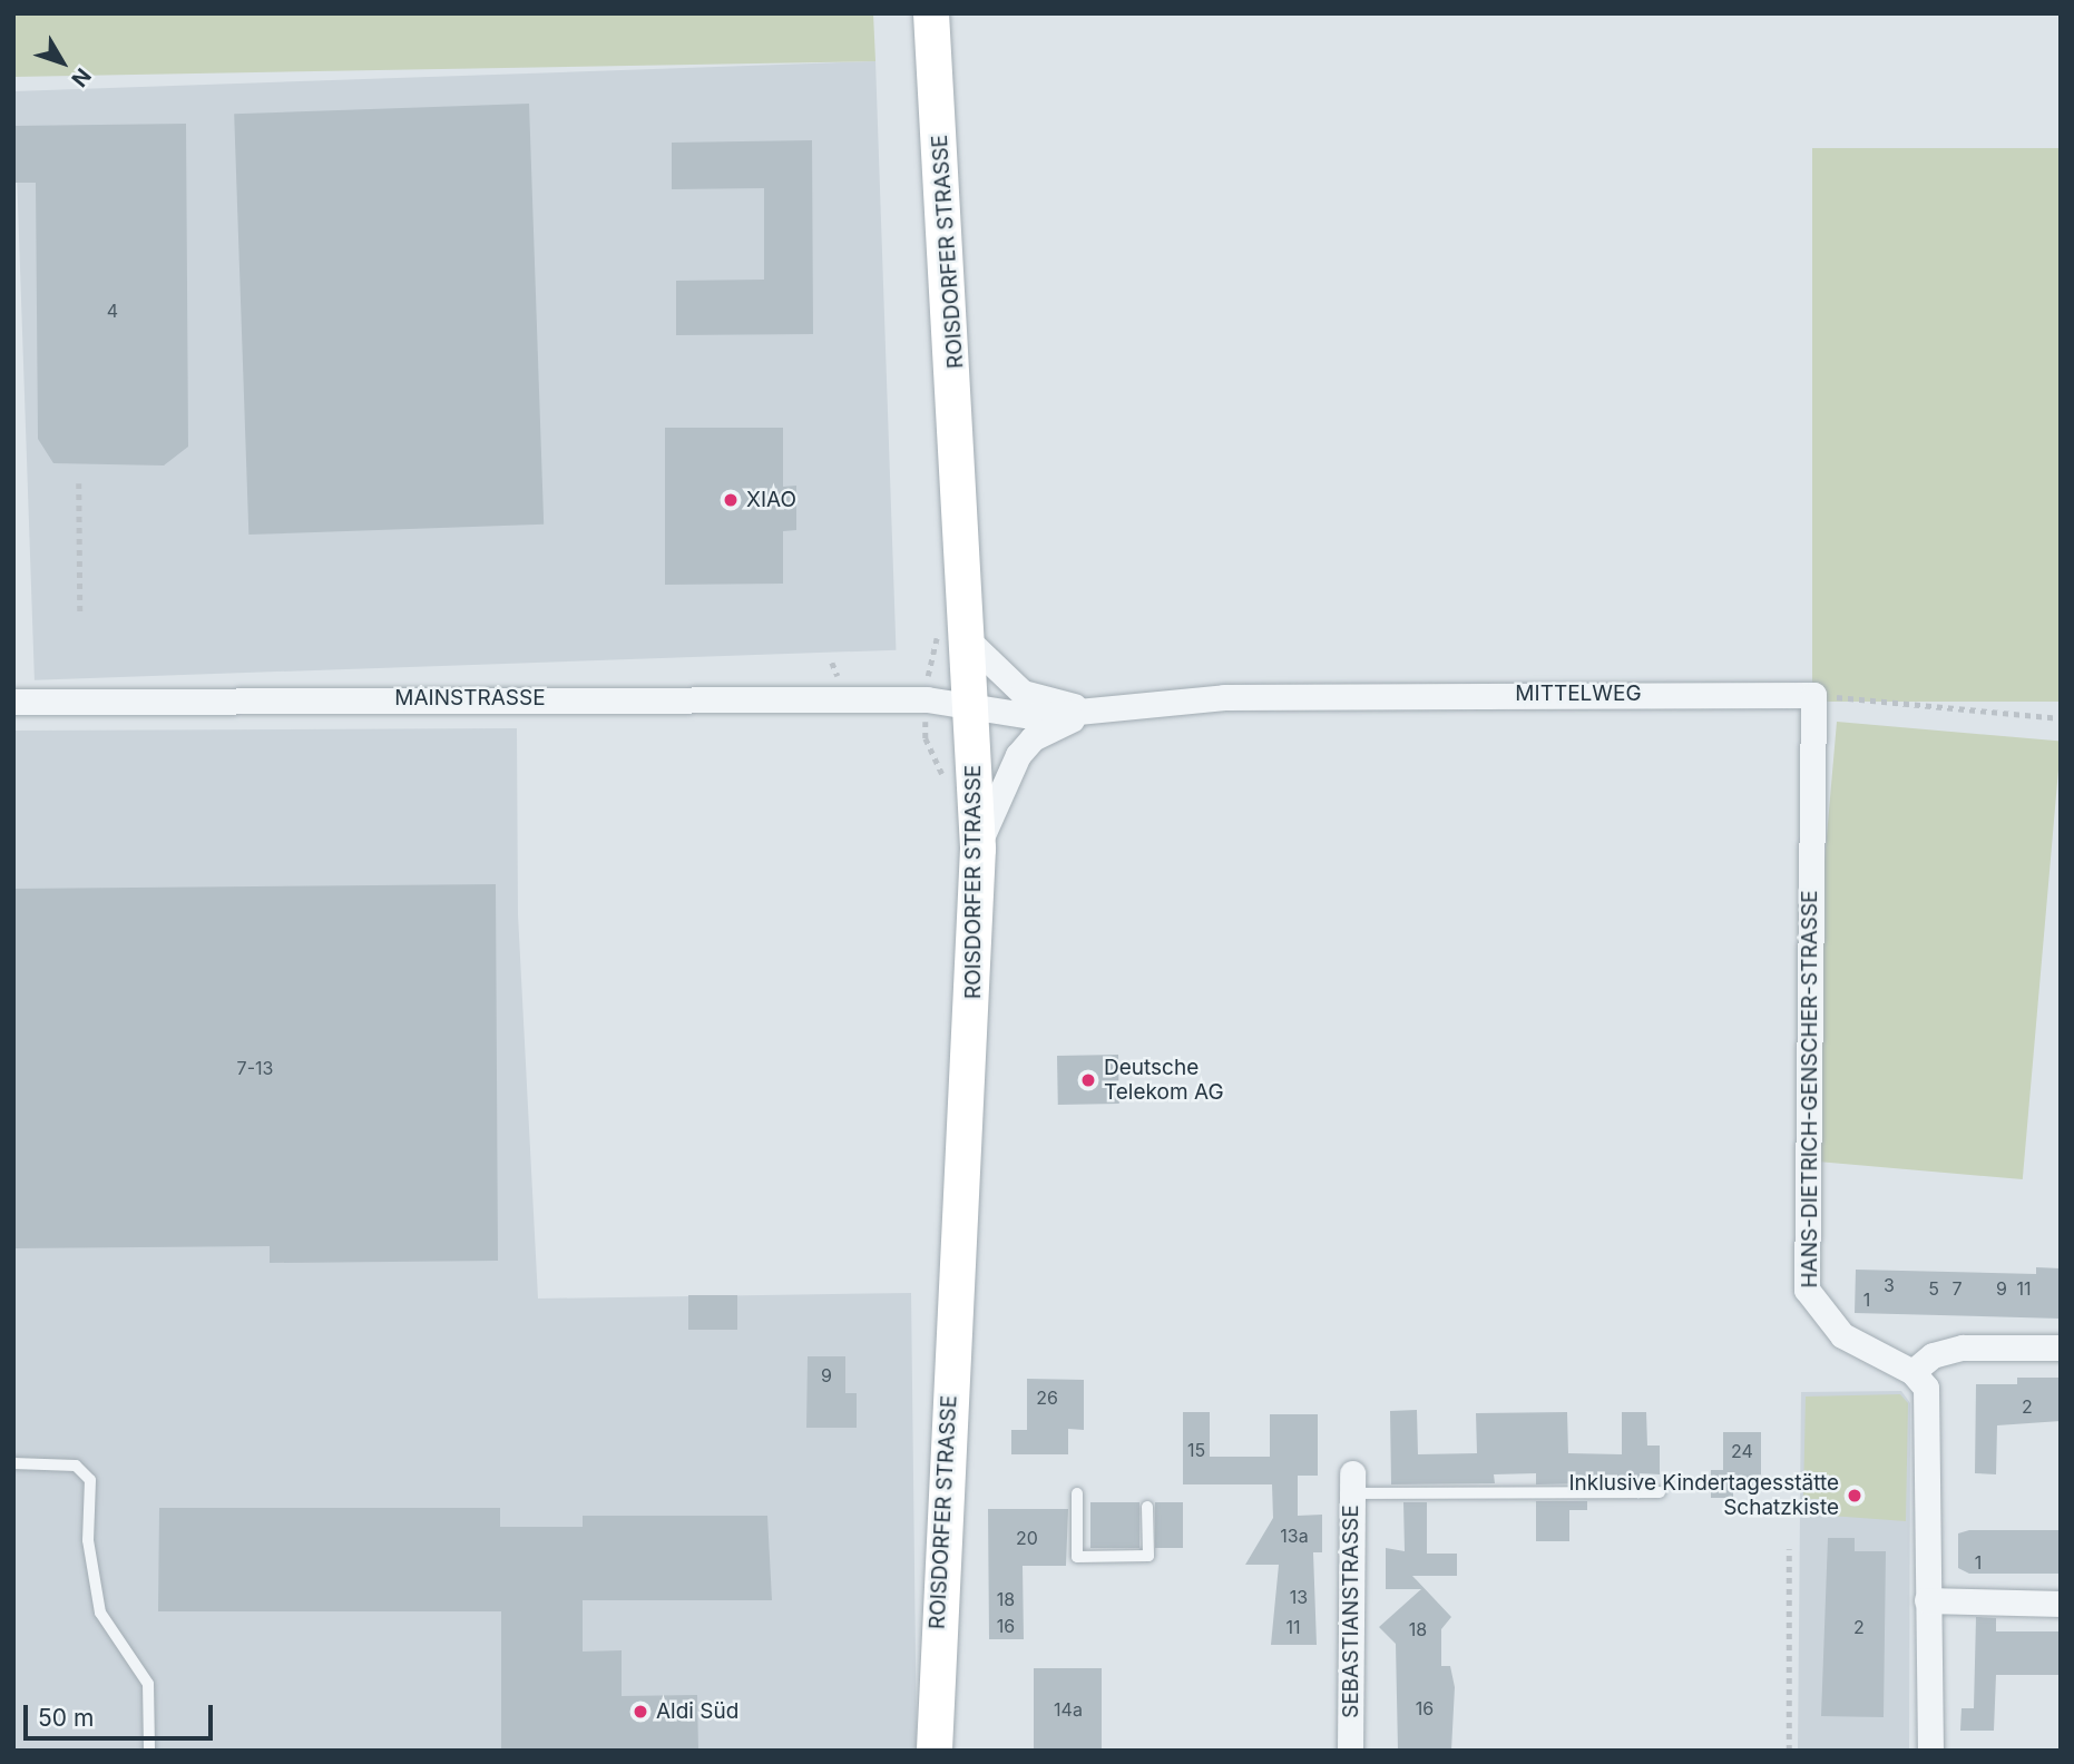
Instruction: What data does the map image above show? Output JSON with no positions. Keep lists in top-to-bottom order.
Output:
{
  "streets": {
    "main road": ["ROISDORFER STRASSE"],
    "street": [
      "MITTELWEG",
      "MAINSTRASSE",
      "HANS-DIETRICH-GENSCHER-STRASSE",
      "SEBASTIANSTRASSE"
    ]
  },
  "crossings": [
    ["ROISDORFER STRASSE", "MITTELWEG"],
    ["MITTELWEG", "MAINSTRASSE"],
    ["MITTELWEG", "HANS-DIETRICH-GENSCHER-STRASSE"]
  ],
  "places": [
    "XIAO",
    "Deutsche Telekom AG",
    "Inklusive Kindertagesstätte Schatzkiste",
    "Aldi Süd"
  ],
  "house_numbers": [
    "4",
    "7-13",
    "3",
    "5",
    "7",
    "9",
    "11",
    "1",
    "9",
    "26",
    "2",
    "15",
    "24",
    "13a",
    "20",
    "1",
    "13",
    "18",
    "16",
    "11",
    "2",
    "18",
    "16",
    "14a"
  ],
  "scale_bar": "50 m",
  "north": "bottom right"
}
